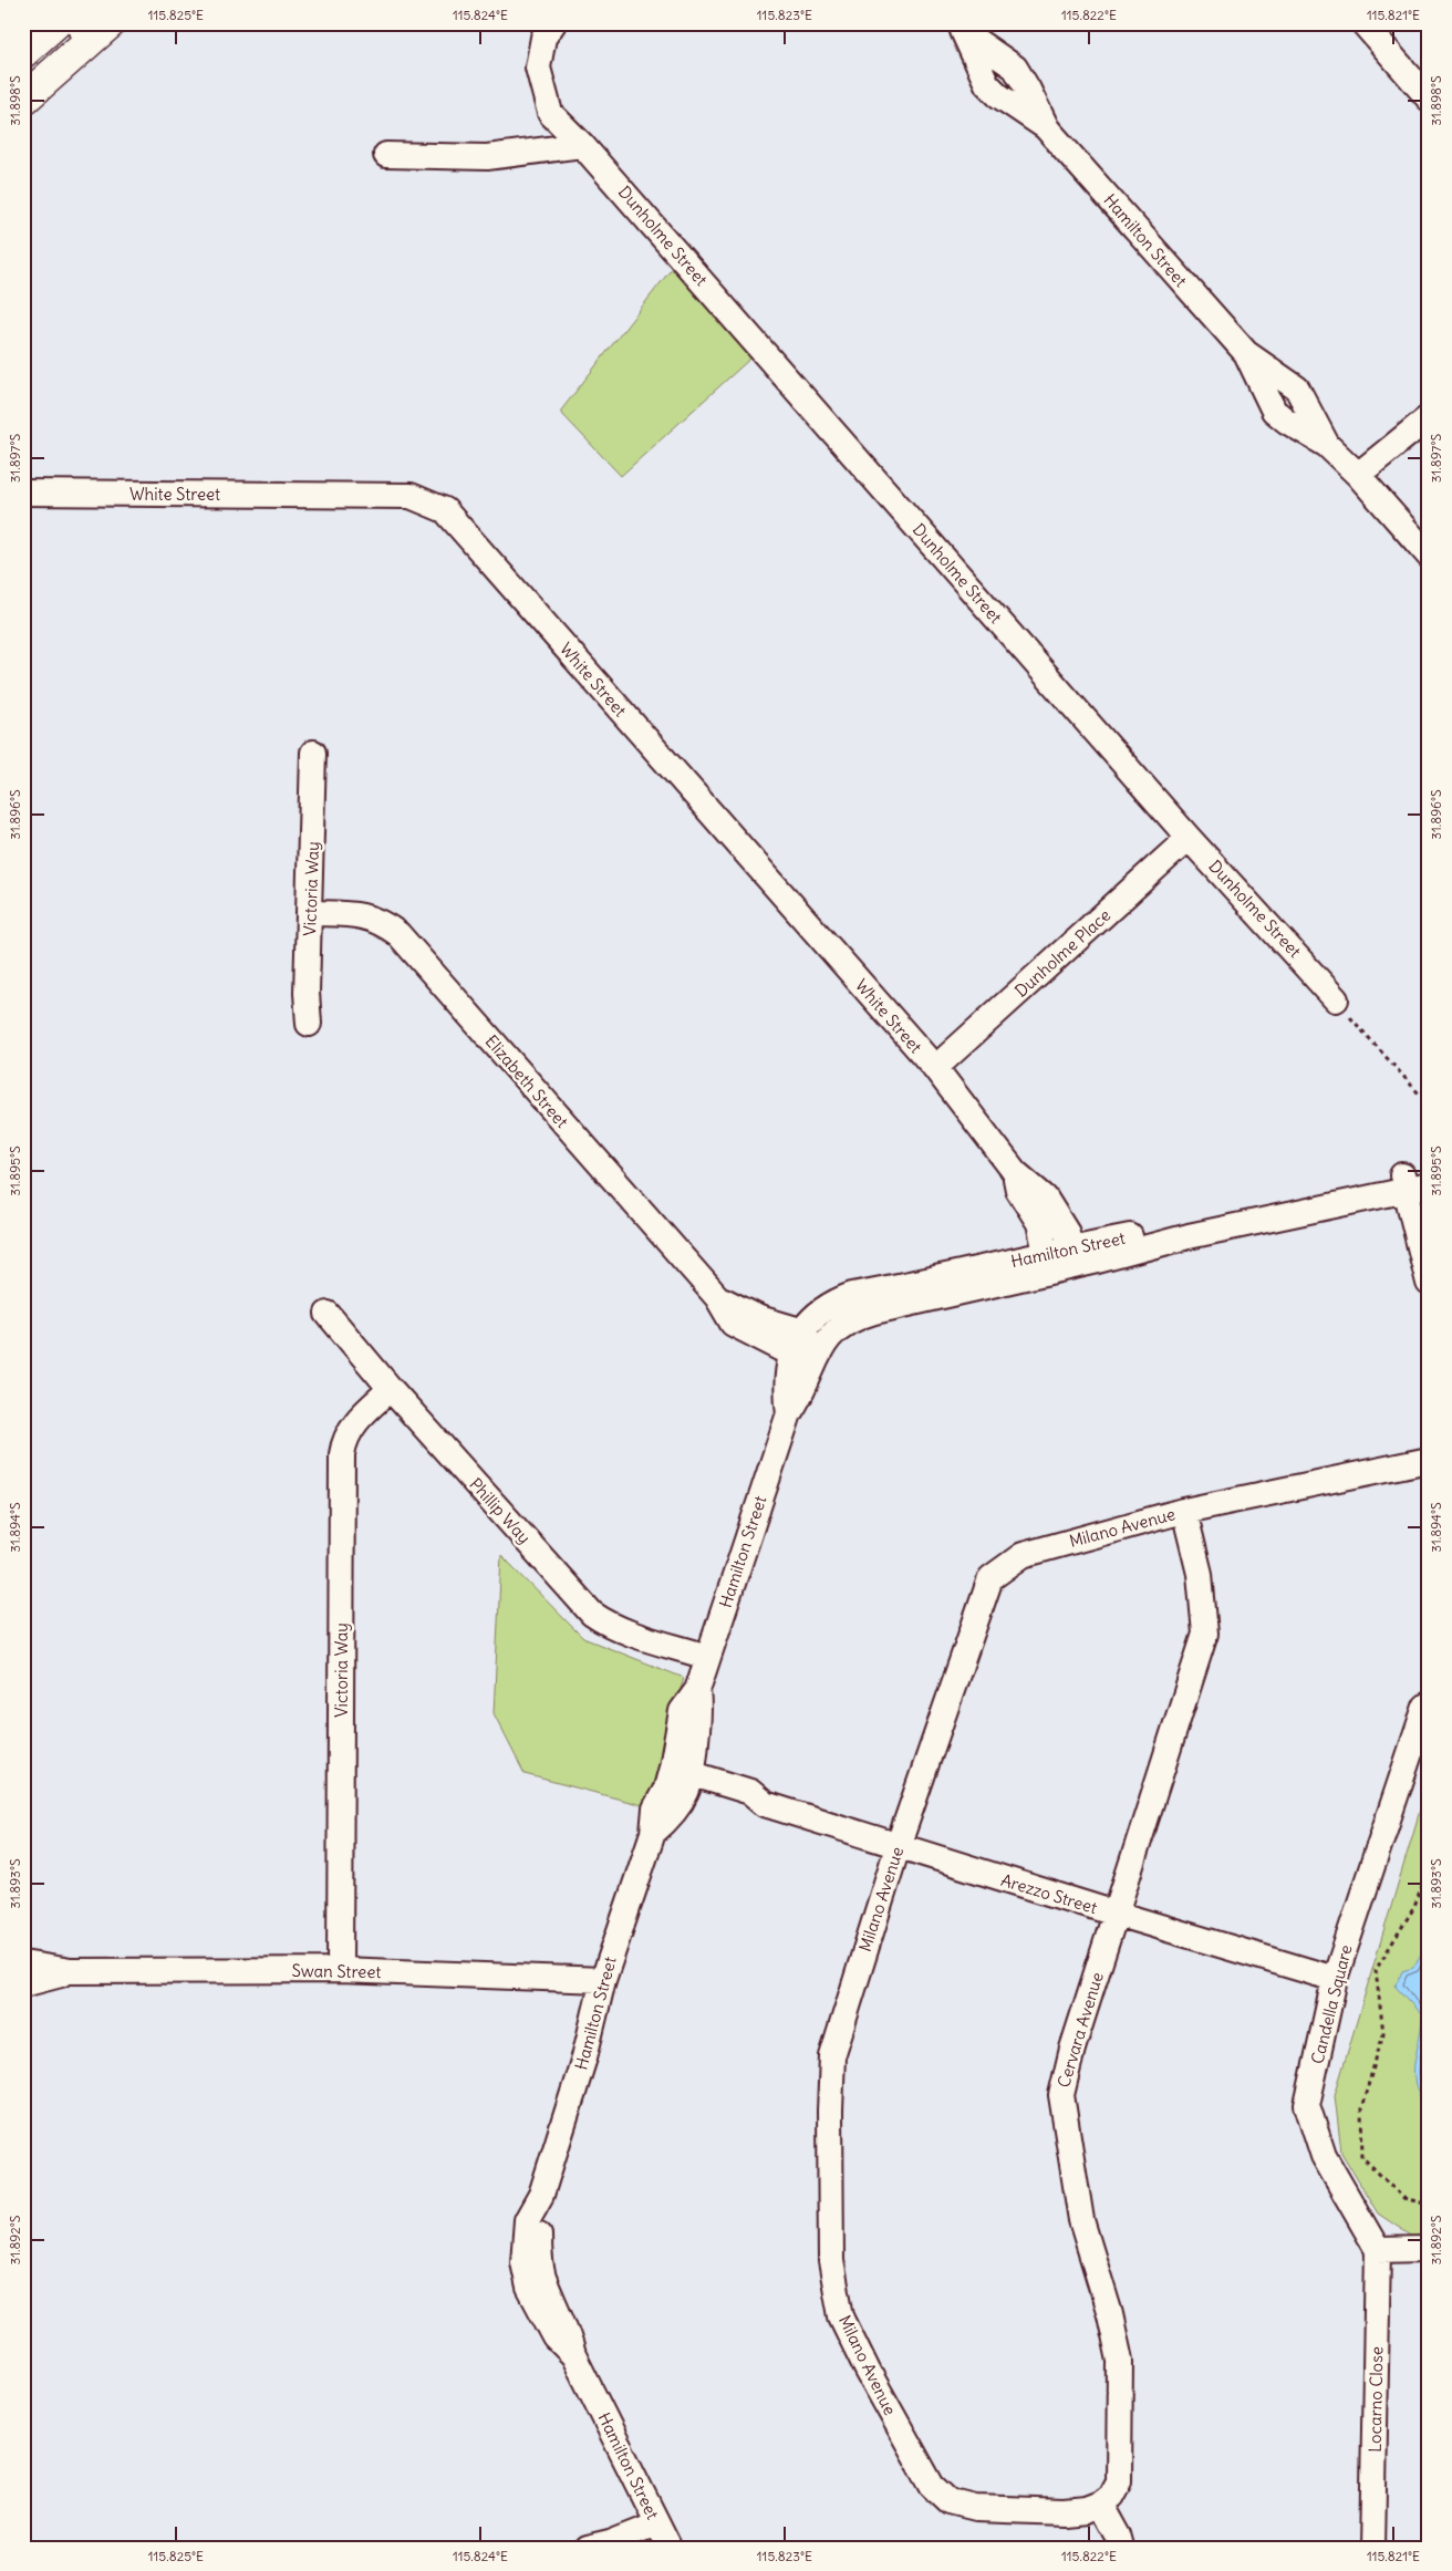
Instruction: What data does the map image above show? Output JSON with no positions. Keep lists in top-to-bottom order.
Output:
{
  "streets": {
    "street": [
      "Dunholme Street",
      "Hamilton Street",
      "White Street",
      "Victoria Way",
      "Dunholme Place",
      "Elizabeth Street",
      "Phillip Way",
      "Milano Avenue",
      "Arezzo Street",
      "Swan Street",
      "Candella Square",
      "Cervara Avenue",
      "Locarno Close"
    ]
  },
  "crossings": [
    ["Dunholme Street", "Dunholme Place"],
    ["Hamilton Street", "White Street"],
    ["Hamilton Street", "Elizabeth Street"],
    ["Hamilton Street", "Phillip Way"],
    ["Hamilton Street", "Arezzo Street"],
    ["Hamilton Street", "Swan Street"],
    ["White Street", "Dunholme Place"],
    ["Victoria Way", "Elizabeth Street"],
    ["Victoria Way", "Phillip Way"],
    ["Victoria Way", "Swan Street"],
    ["Milano Avenue", "Arezzo Street"],
    ["Milano Avenue", "Cervara Avenue"],
    ["Arezzo Street", "Candella Square"],
    ["Arezzo Street", "Cervara Avenue"],
    ["Candella Square", "Locarno Close"]
  ],
  "coordinates": [
    "115.825°E",
    "115.824°E",
    "115.823°E",
    "115.822°E",
    "115.821°E",
    "31.898°S",
    "31.897°S",
    "31.896°S",
    "31.895°S",
    "31.894°S",
    "31.893°S",
    "31.892°S"
  ]
}
